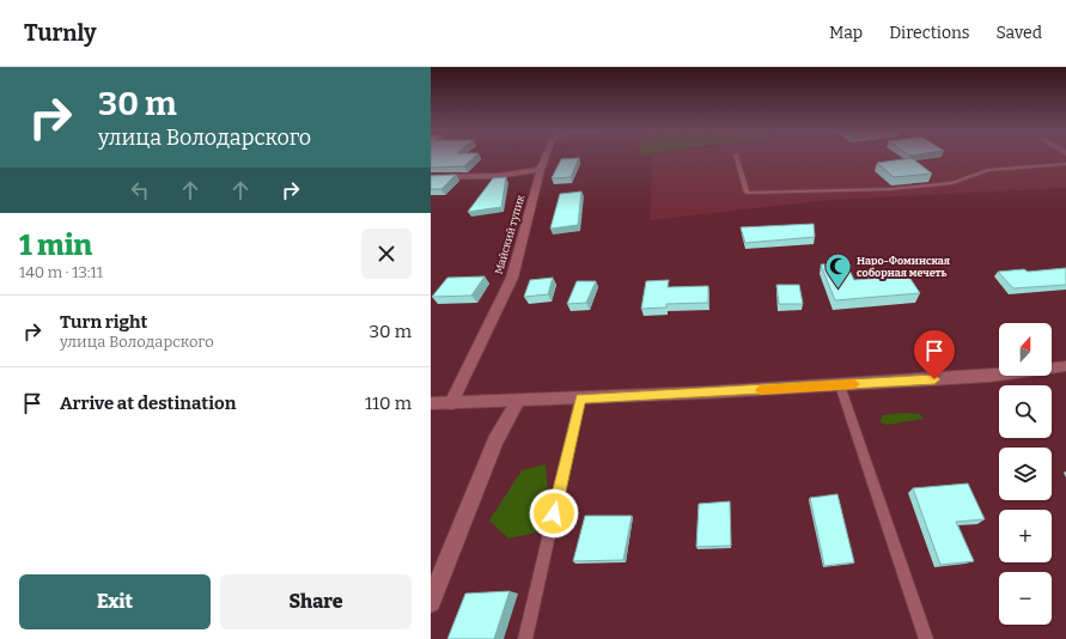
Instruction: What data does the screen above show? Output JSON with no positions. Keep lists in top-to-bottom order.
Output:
{
  "streets": {
    "street": ["Майский тупик"]
  },
  "places": {
    "mosque": ["Наро-Фоминская соборная мечеть"]
  },
  "north": "top",
  "page": {
    "header": "Turnly",
    "nav": ["Map", "Directions", "Saved"],
    "turn": ["30 m", "улица Володарского"],
    "heading": ["1 min", "140 m · 13:11"],
    "list": [
      {
        "name": "Turn right",
        "note": "улица Володарского",
        "value": "30 m"
      },
      {
        "name": "Arrive at destination",
        "value": "110 m"
      }
    ],
    "map_buttons": ["+", "−"],
    "buttons": ["Exit", "Share"]
  }
}
